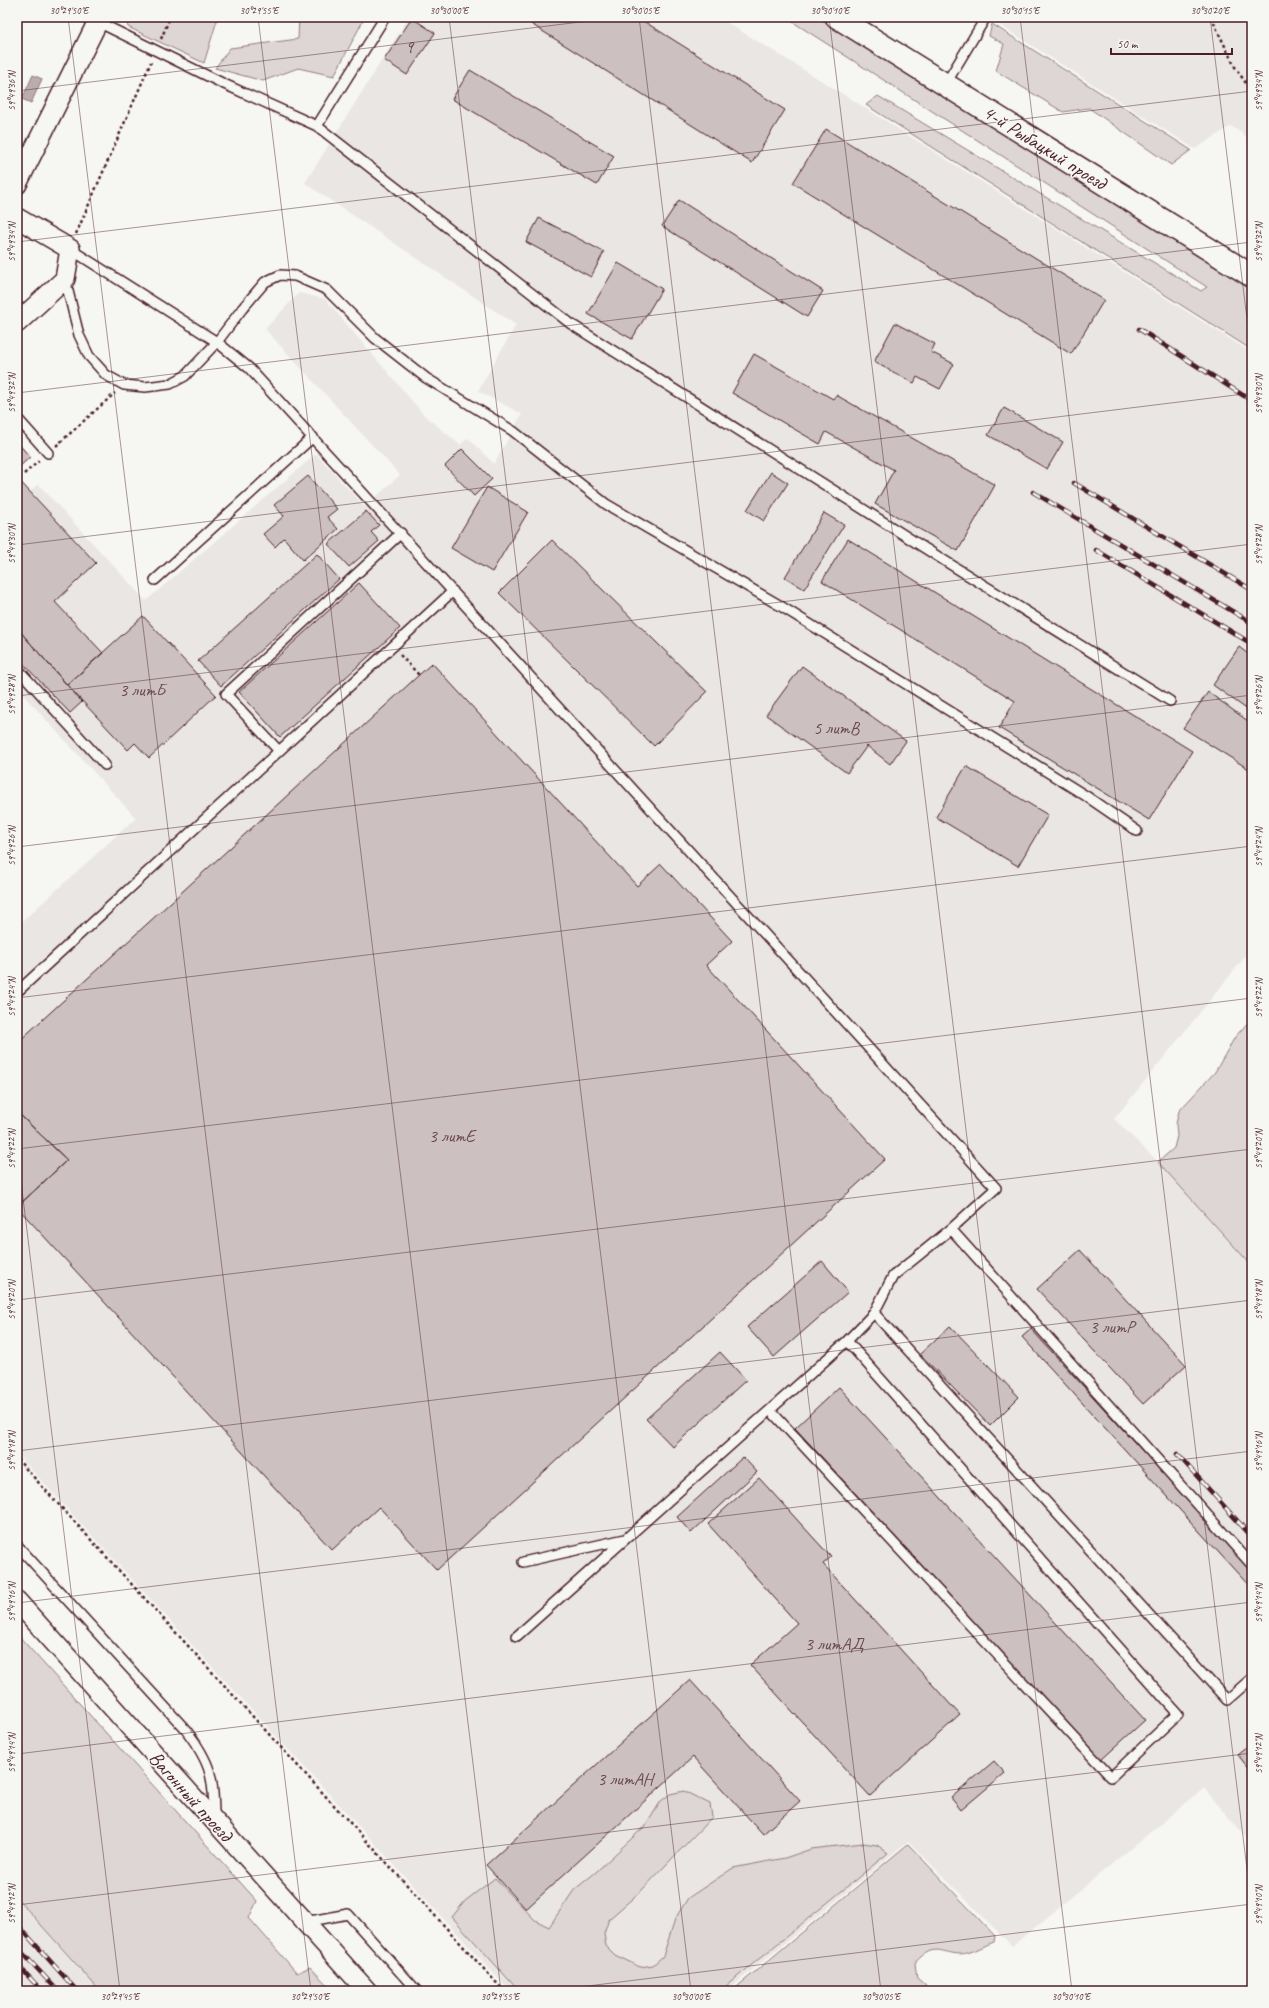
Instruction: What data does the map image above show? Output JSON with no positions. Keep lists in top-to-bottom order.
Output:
{
  "streets": {
    "street": ["4-й Рыбацкий проезд", "Вагонный проезд"]
  },
  "house_numbers": [
    "9",
    "3 литБ",
    "5 литВ",
    "3 литЕ",
    "3 литР",
    "3 литАД",
    "3 литАН"
  ],
  "scale_bar": "50 m",
  "coordinates": [
    "30°29'50\"E",
    "30°29'55\"E",
    "30°30'00\"E",
    "30°30'05\"E",
    "30°30'10\"E",
    "30°30'15\"E",
    "30°30'20\"E",
    "59°49'36\"N",
    "59°49'34\"N",
    "59°49'32\"N",
    "59°49'30\"N",
    "59°49'28\"N",
    "59°49'26\"N",
    "59°49'24\"N",
    "59°49'22\"N",
    "59°49'20\"N",
    "59°49'18\"N",
    "59°49'16\"N",
    "59°49'14\"N",
    "59°49'12\"N",
    "59°49'10\"N",
    "30°29'45\"E"
  ]
}
